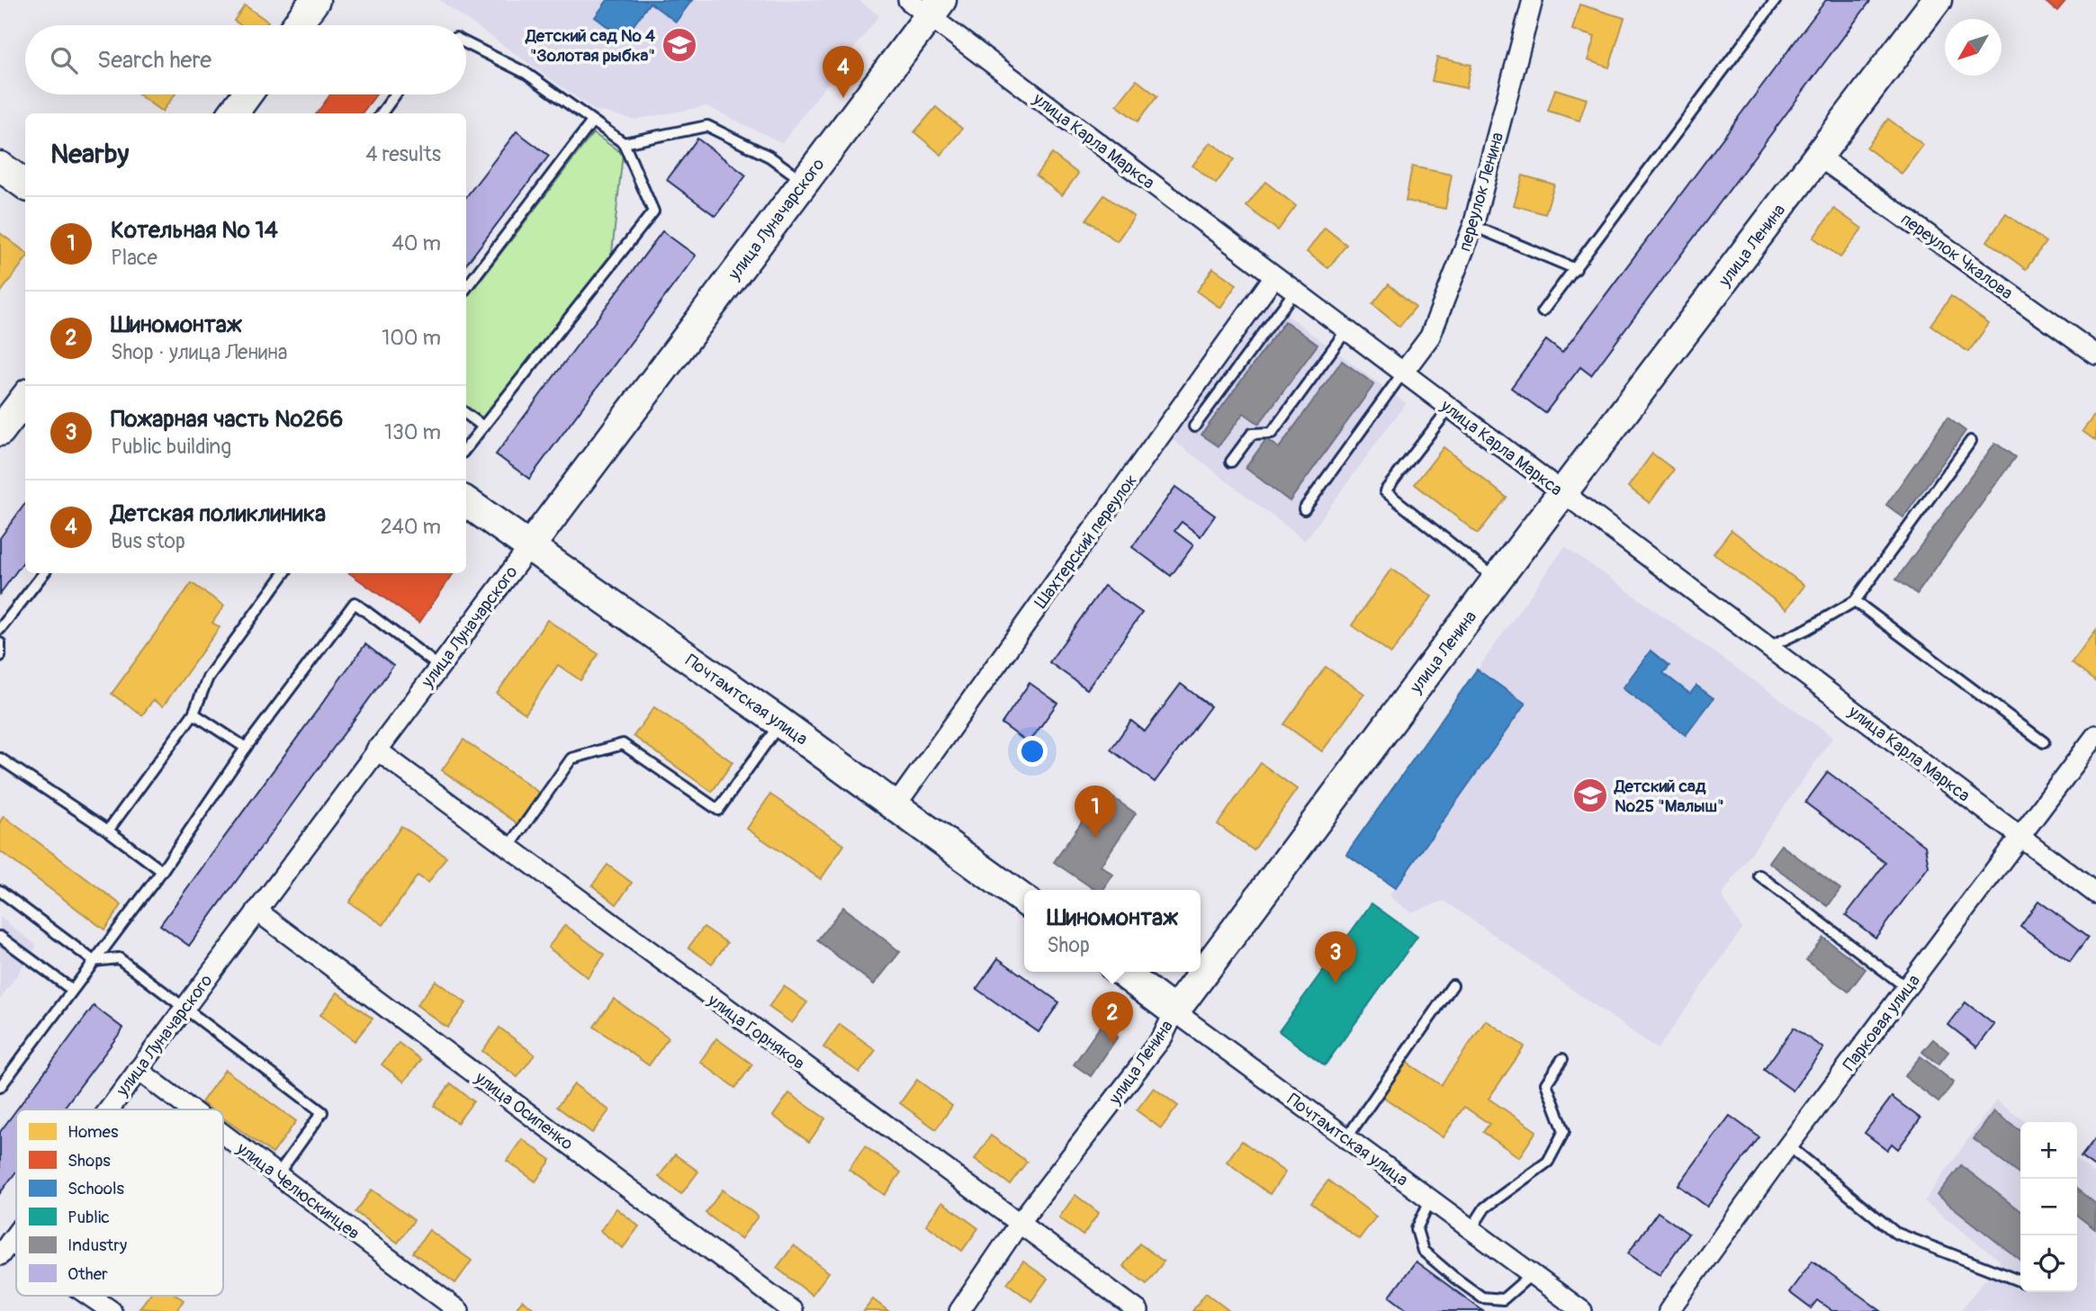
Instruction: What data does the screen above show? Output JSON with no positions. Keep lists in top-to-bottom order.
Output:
{
  "streets": {
    "street": [
      "улица Карла Маркса",
      "переулок Ленина",
      "улица Луначарского",
      "улица Ленина",
      "переулок Чкалова",
      "Шахтерский переулок",
      "Почтамтская улица",
      "Парковая улица",
      "улица Горняков",
      "улица Осипенко",
      "улица Челюскинцев"
    ]
  },
  "crossings": [
    ["улица Карла Маркса", "переулок Ленина"],
    ["улица Карла Маркса", "улица Луначарского"],
    ["улица Карла Маркса", "улица Ленина"],
    ["улица Карла Маркса", "Шахтерский переулок"],
    ["улица Карла Маркса", "Парковая улица"],
    ["улица Луначарского", "Почтамтская улица"],
    ["улица Луначарского", "улица Горняков"],
    ["улица Луначарского", "улица Осипенко"],
    ["улица Луначарского", "улица Челюскинцев"],
    ["улица Ленина", "переулок Чкалова"],
    ["улица Ленина", "Почтамтская улица"],
    ["улица Ленина", "улица Горняков"],
    ["Шахтерский переулок", "Почтамтская улица"]
  ],
  "places": {
    "school or university": ["Детский сад № 4 \"Золотая рыбка\"", "Детский сад №25 \"Малыш\""]
  },
  "legend": [
    "Homes",
    "Shops",
    "Schools",
    "Public",
    "Industry",
    "Other"
  ],
  "north": "bottom left",
  "page": {
    "search": "Search here",
    "pins": [
      "4",
      "1",
      "3",
      "2"
    ],
    "heading": ["Nearby", "4 results"],
    "list": [
      {
        "mark": "1",
        "name": "Котельная № 14",
        "note": "Place",
        "value": "40 m"
      },
      {
        "mark": "2",
        "name": "Шиномонтаж",
        "note": "Shop · улица Ленина",
        "value": "100 m"
      },
      {
        "mark": "3",
        "name": "Пожарная часть №266",
        "note": "Public building",
        "value": "130 m"
      },
      {
        "mark": "4",
        "name": "Детская поликлиника",
        "note": "Bus stop",
        "value": "240 m"
      }
    ],
    "popup": ["Шиномонтаж", "Shop"],
    "map_buttons": ["+", "−"]
  }
}
